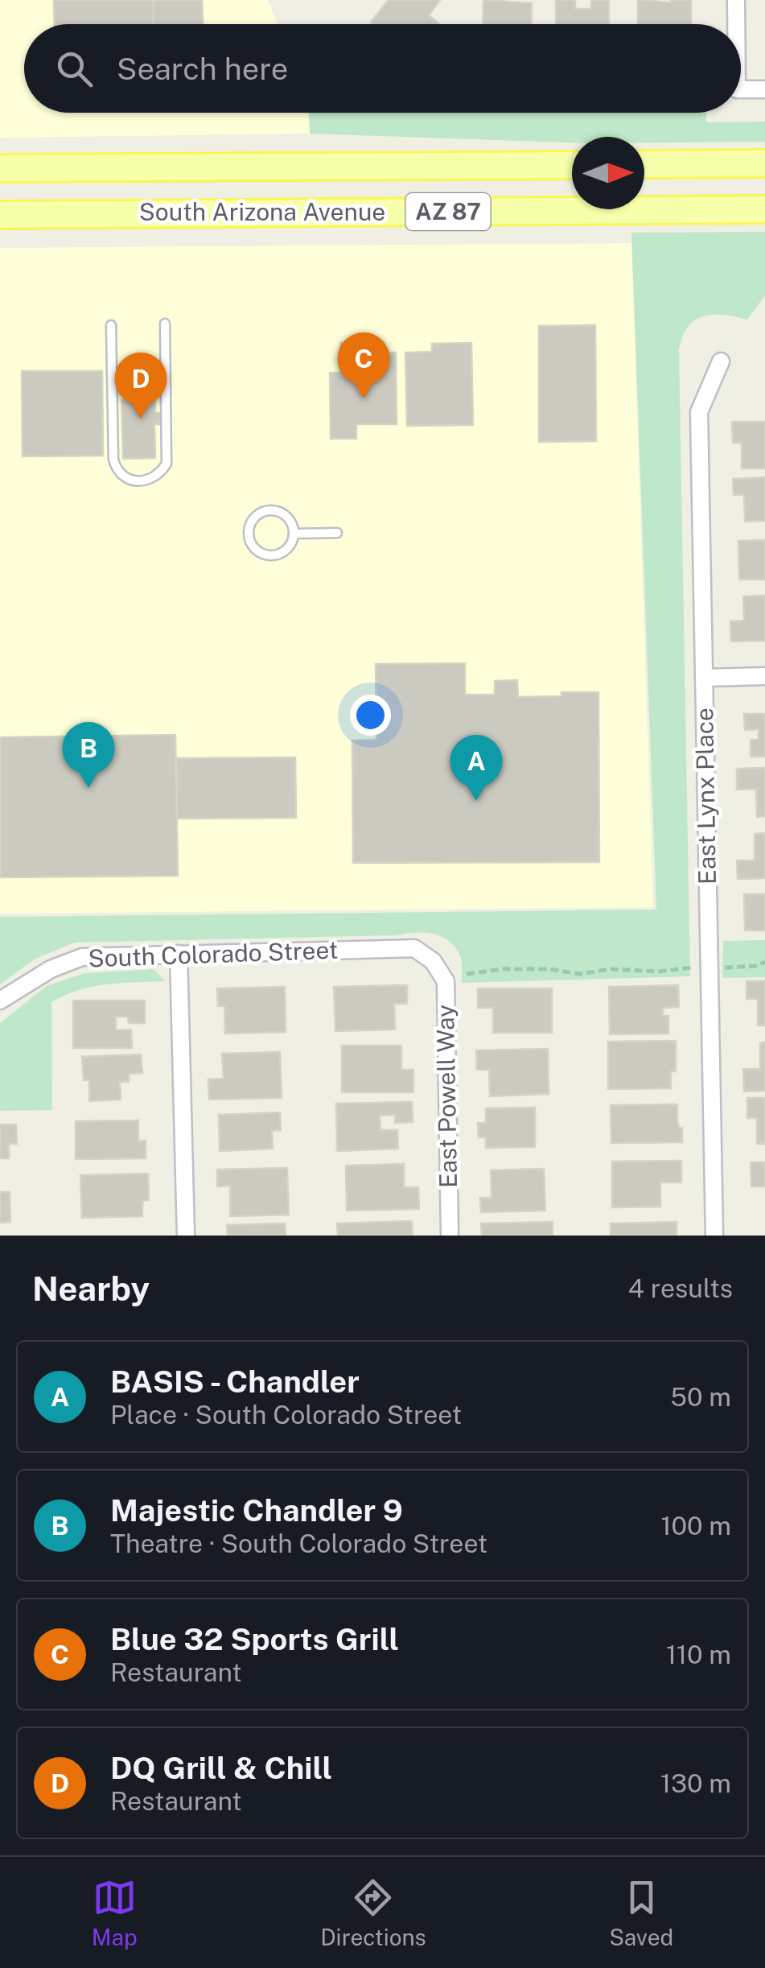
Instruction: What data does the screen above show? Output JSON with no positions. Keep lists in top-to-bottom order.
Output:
{
  "streets": {
    "main road": ["AZ 87", "South Arizona Avenue"],
    "street": ["East Lynx Place", "South Colorado Street", "East Powell Way"]
  },
  "crossings": [
    ["South Colorado Street", "East Powell Way"]
  ],
  "north": "right",
  "page": {
    "search": "Search here",
    "pins": [
      "C",
      "D",
      "B",
      "A"
    ],
    "heading": ["Nearby", "4 results"],
    "list": [
      {
        "mark": "A",
        "name": "BASIS - Chandler",
        "note": "Place · South Colorado Street",
        "value": "50 m"
      },
      {
        "mark": "B",
        "name": "Majestic Chandler 9",
        "note": "Theatre · South Colorado Street",
        "value": "100 m"
      },
      {
        "mark": "C",
        "name": "Blue 32 Sports Grill",
        "note": "Restaurant",
        "value": "110 m"
      },
      {
        "mark": "D",
        "name": "DQ Grill & Chill",
        "note": "Restaurant",
        "value": "130 m"
      }
    ],
    "nav": ["Map", "Directions", "Saved"]
  }
}
